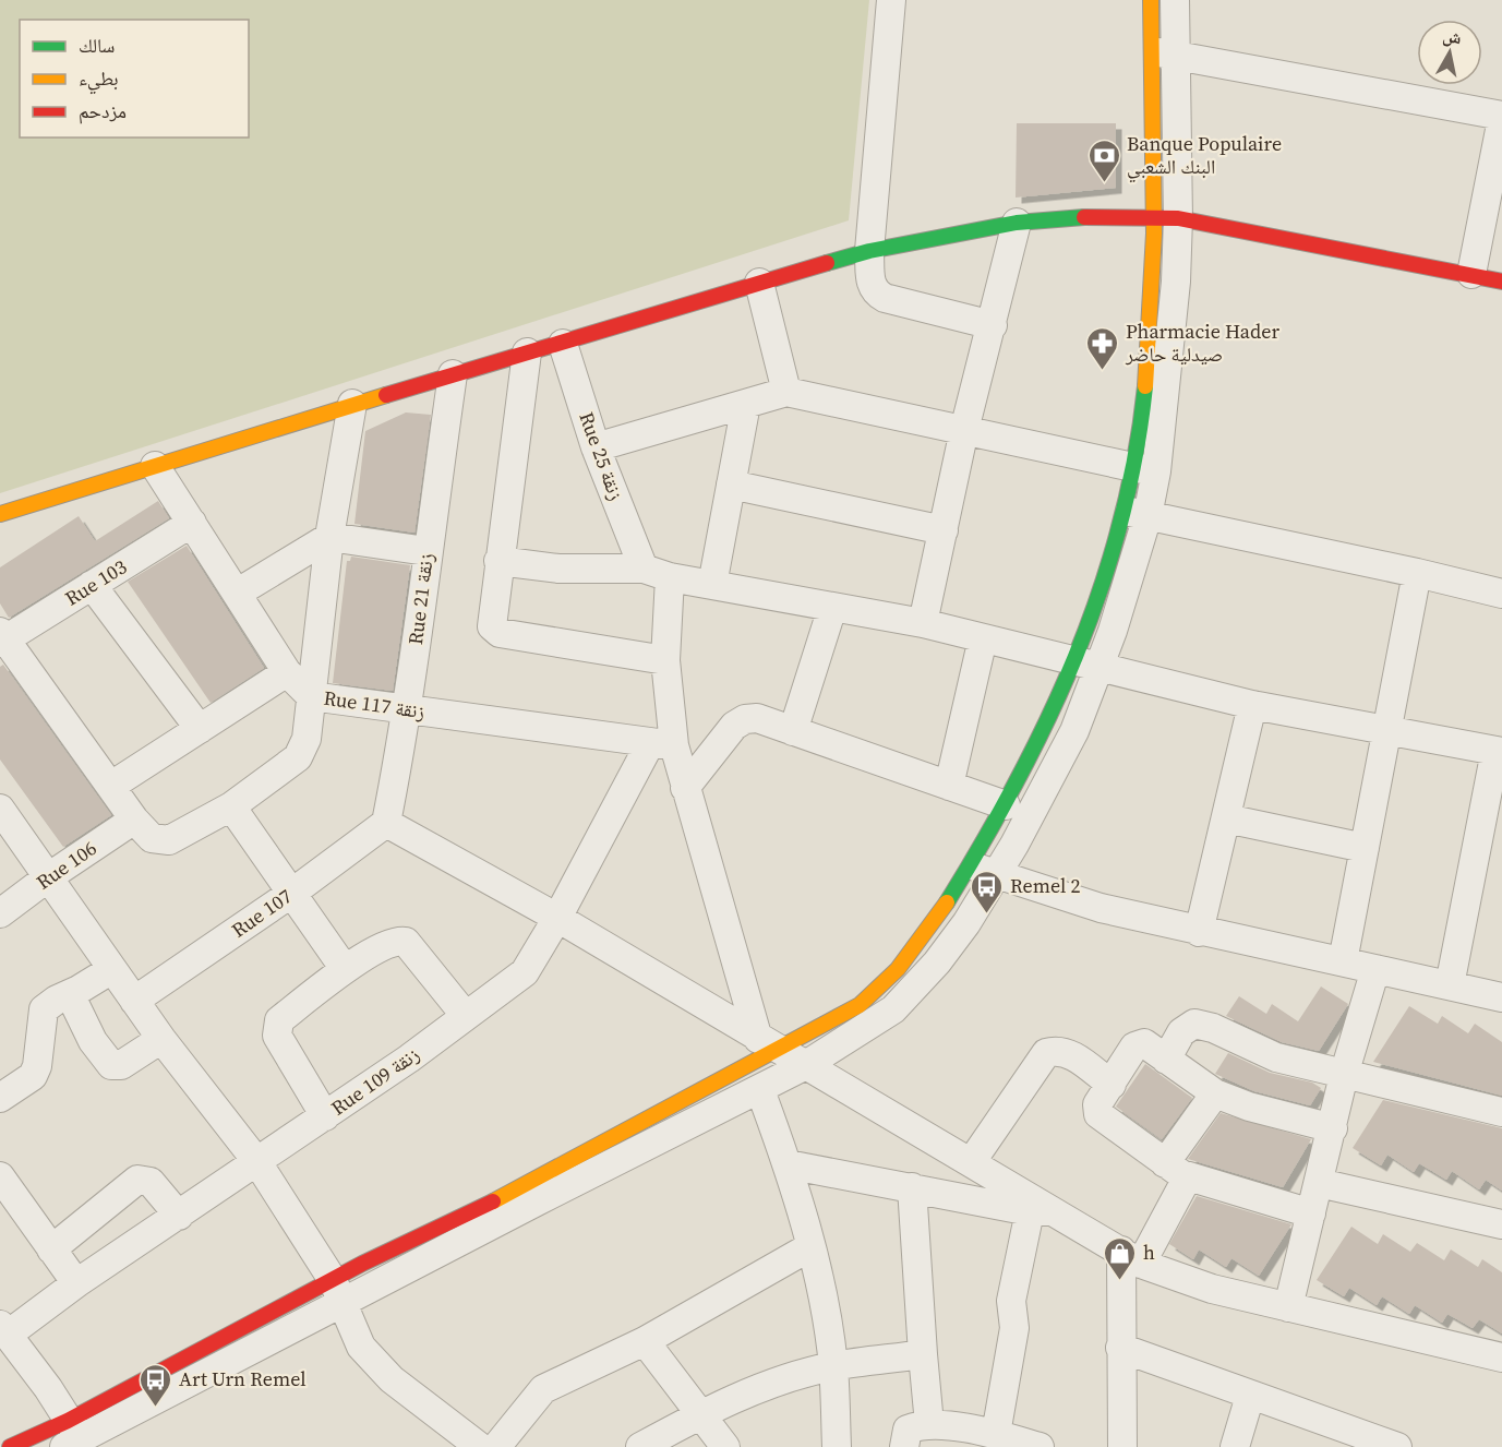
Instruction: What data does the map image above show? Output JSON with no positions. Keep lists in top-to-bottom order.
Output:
{
  "streets": {
    "street": [
      "Rue 25 زنقة",
      "Rue 103",
      "Rue 21 زنقة",
      "Rue 117 زنقة",
      "Rue 106",
      "Rue 107",
      "Rue 109 زنقة"
    ]
  },
  "crossings": [
    ["Rue 103", "Rue 117 زنقة"],
    ["Rue 21 زنقة", "Rue 117 زنقة"],
    ["Rue 21 زنقة", "Rue 107"],
    ["Rue 117 زنقة", "Rue 109 زنقة"]
  ],
  "places": {
    "bank": ["Banque Populaire البنك الشعبي"],
    "pharmacy": ["Pharmacie Hader صيدلية حاضر"],
    "bus stop": ["Remel 2", "Art Urn Remel"],
    "shop": ["h"]
  },
  "legend": ["سالك", "بطيء", "مزدحم"],
  "north": "top"
}
